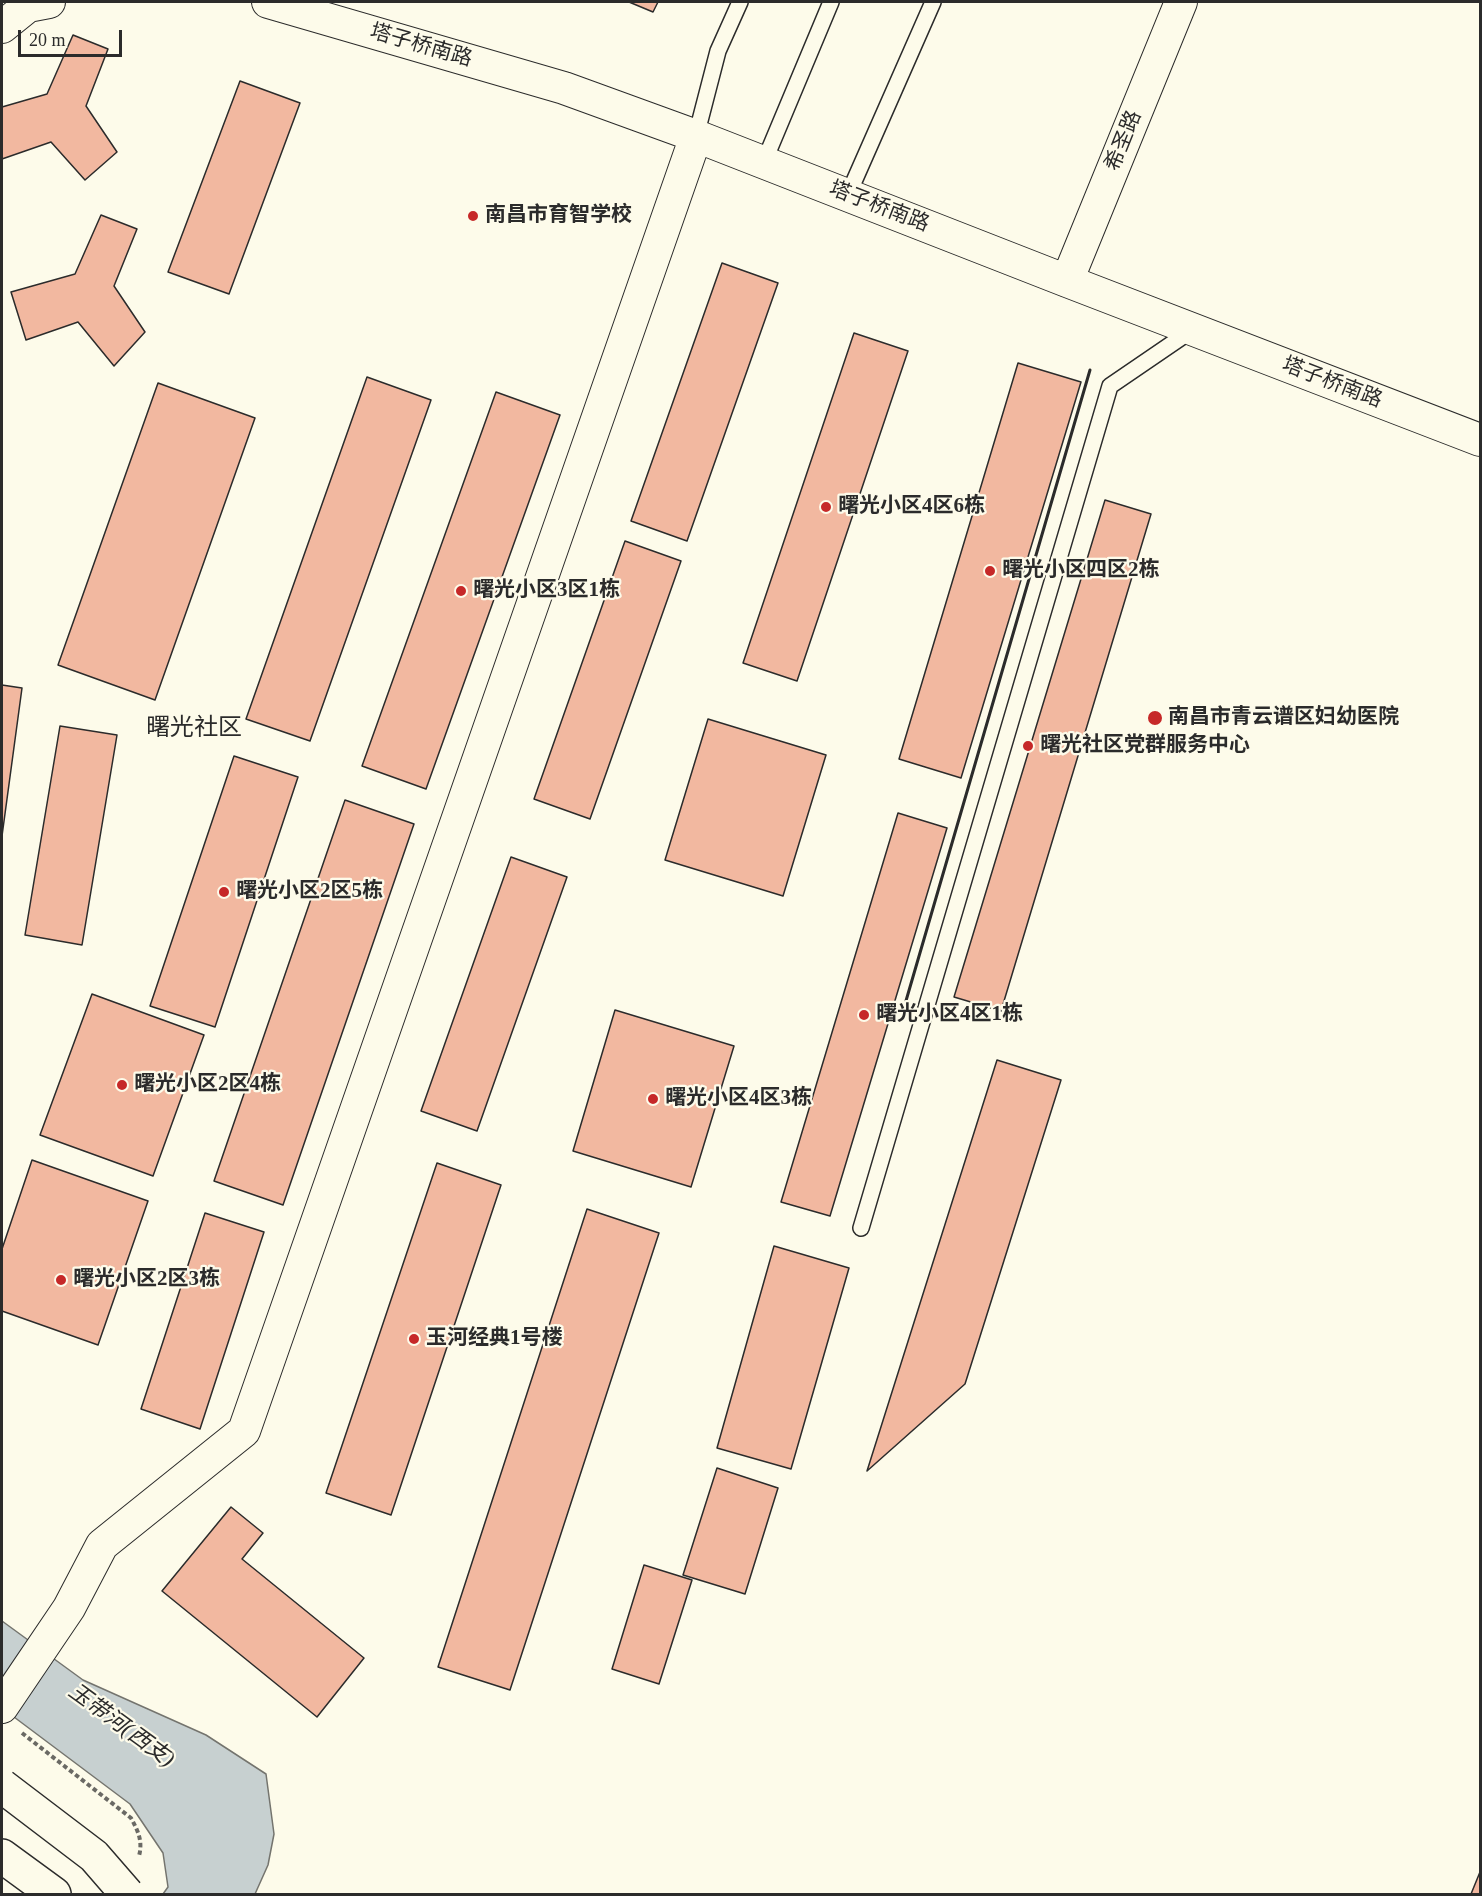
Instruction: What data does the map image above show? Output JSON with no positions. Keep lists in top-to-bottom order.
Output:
{
  "streets": {
    "street": ["塔子桥南路", "希圣路"]
  },
  "crossings": [
    ["塔子桥南路", "希圣路"]
  ],
  "districts": ["曙光社区"],
  "water": ["玉带河(西支)"],
  "places": [
    "南昌市育智学校",
    "曙光小区4区6栋",
    "曙光小区四区2栋",
    "曙光小区3区1栋",
    "南昌市青云谱区妇幼医院",
    "曙光社区党群服务中心",
    "曙光小区2区5栋",
    "曙光小区4区1栋",
    "曙光小区2区4栋",
    "曙光小区4区3栋",
    "曙光小区2区3栋",
    "玉河经典1号楼"
  ],
  "scale_bar": "20 m"
}
